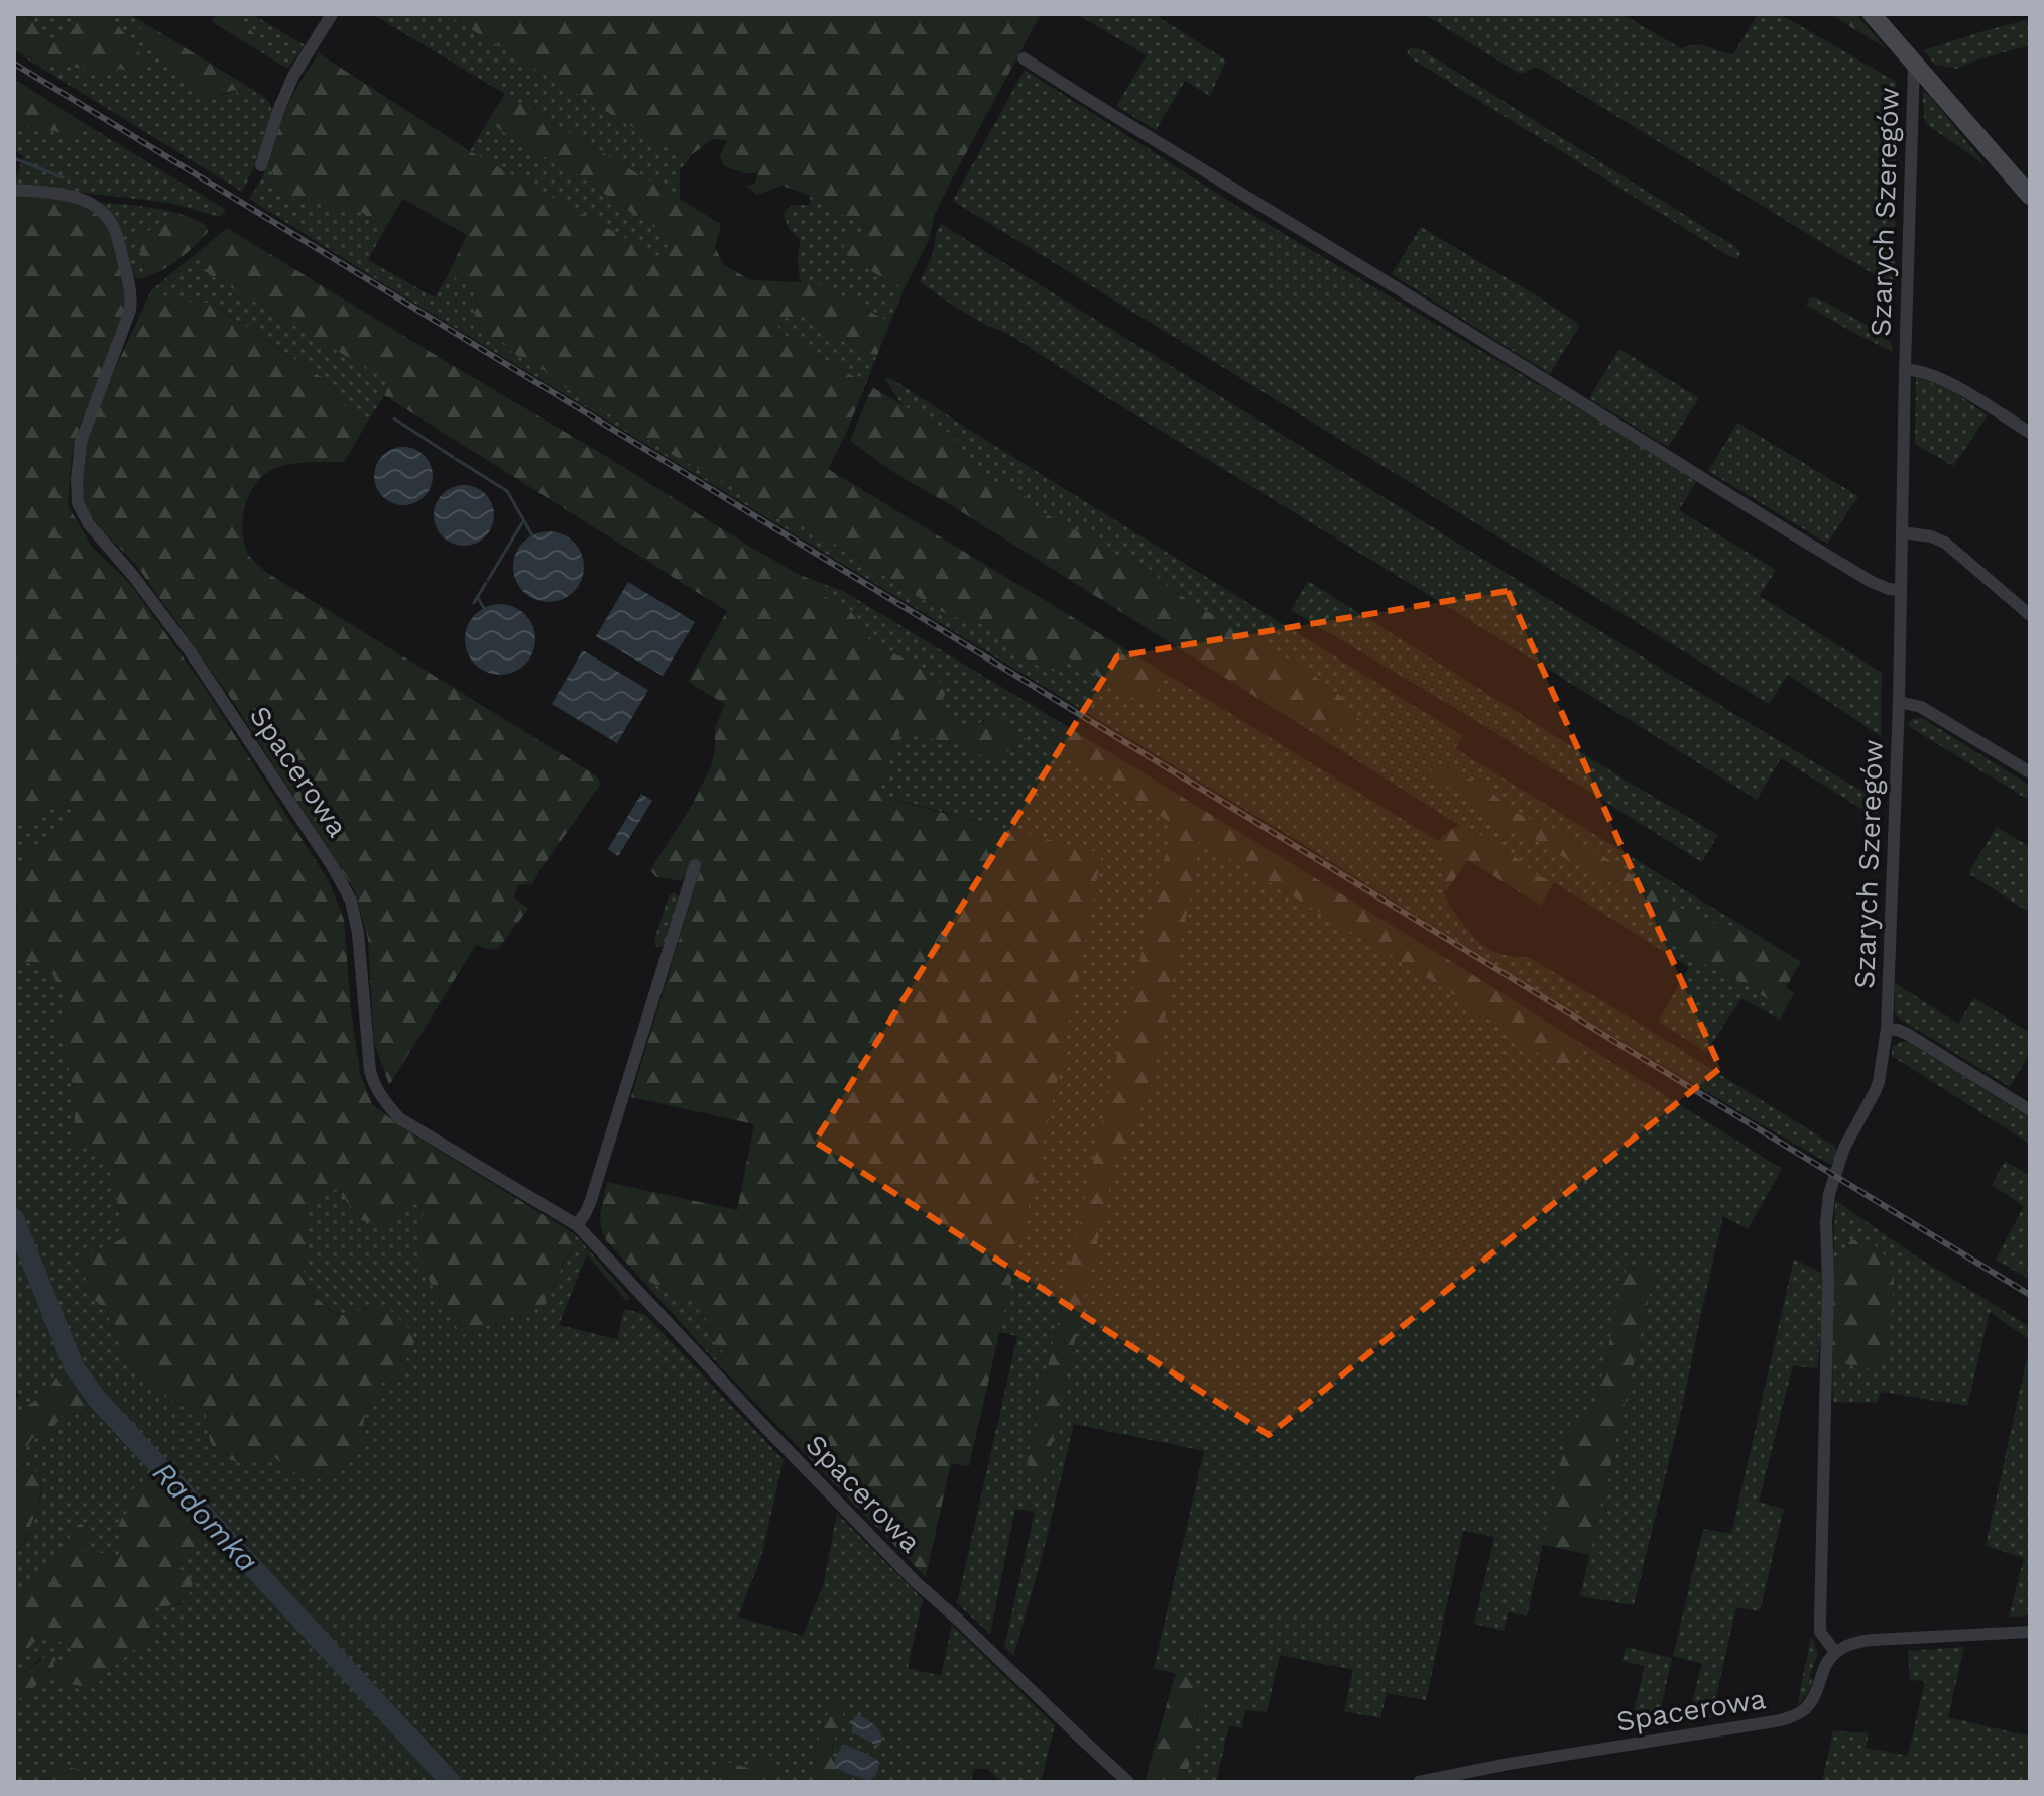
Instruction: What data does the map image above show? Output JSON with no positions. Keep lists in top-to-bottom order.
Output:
{
  "streets": {
    "street": ["Szarych Szeregów", "Spacerowa"]
  },
  "crossings": [
    ["Szarych Szeregów", "Spacerowa"]
  ],
  "water": ["Radomka"]
}
